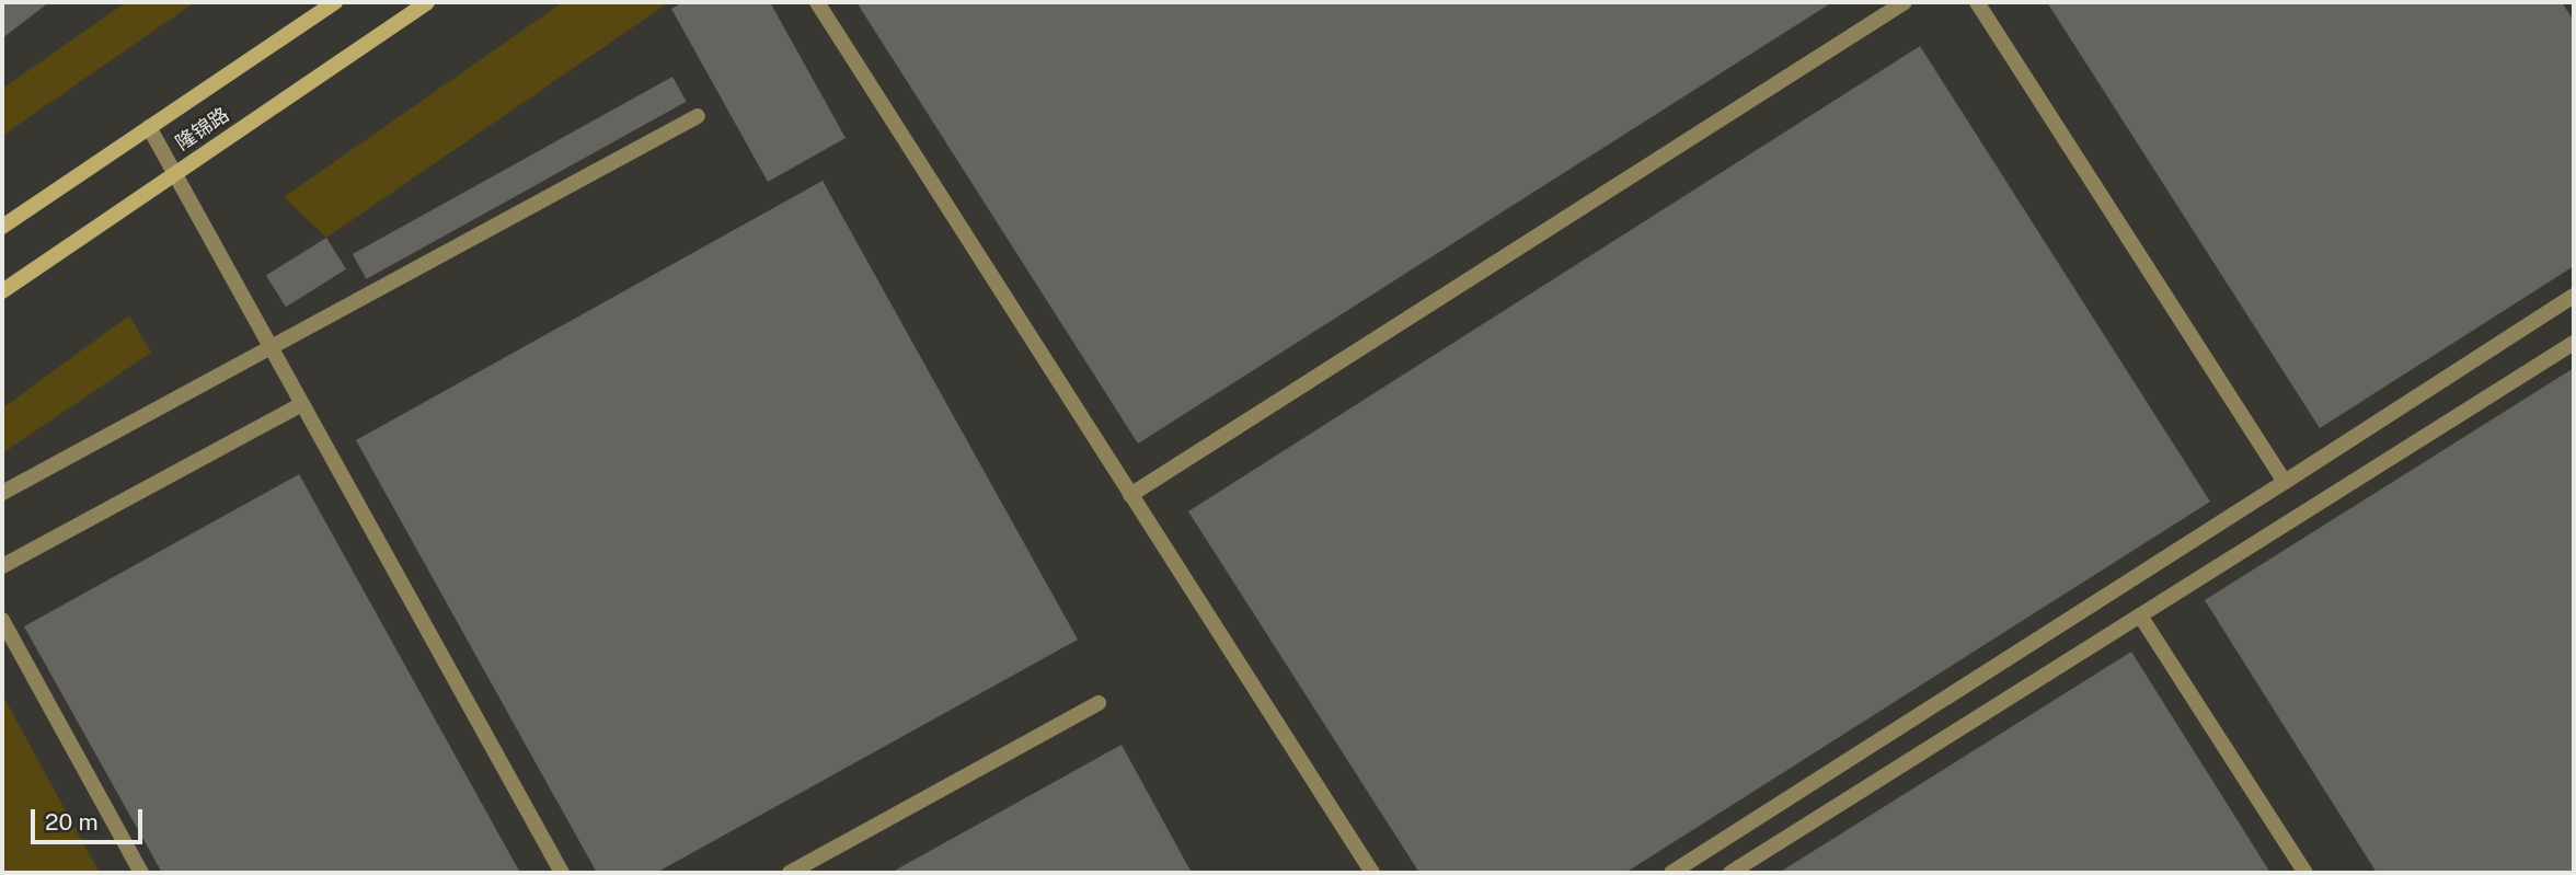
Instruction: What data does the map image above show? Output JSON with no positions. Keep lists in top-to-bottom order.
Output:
{
  "streets": {
    "main road": ["隆锦路"]
  },
  "scale_bar": "20 m"
}
